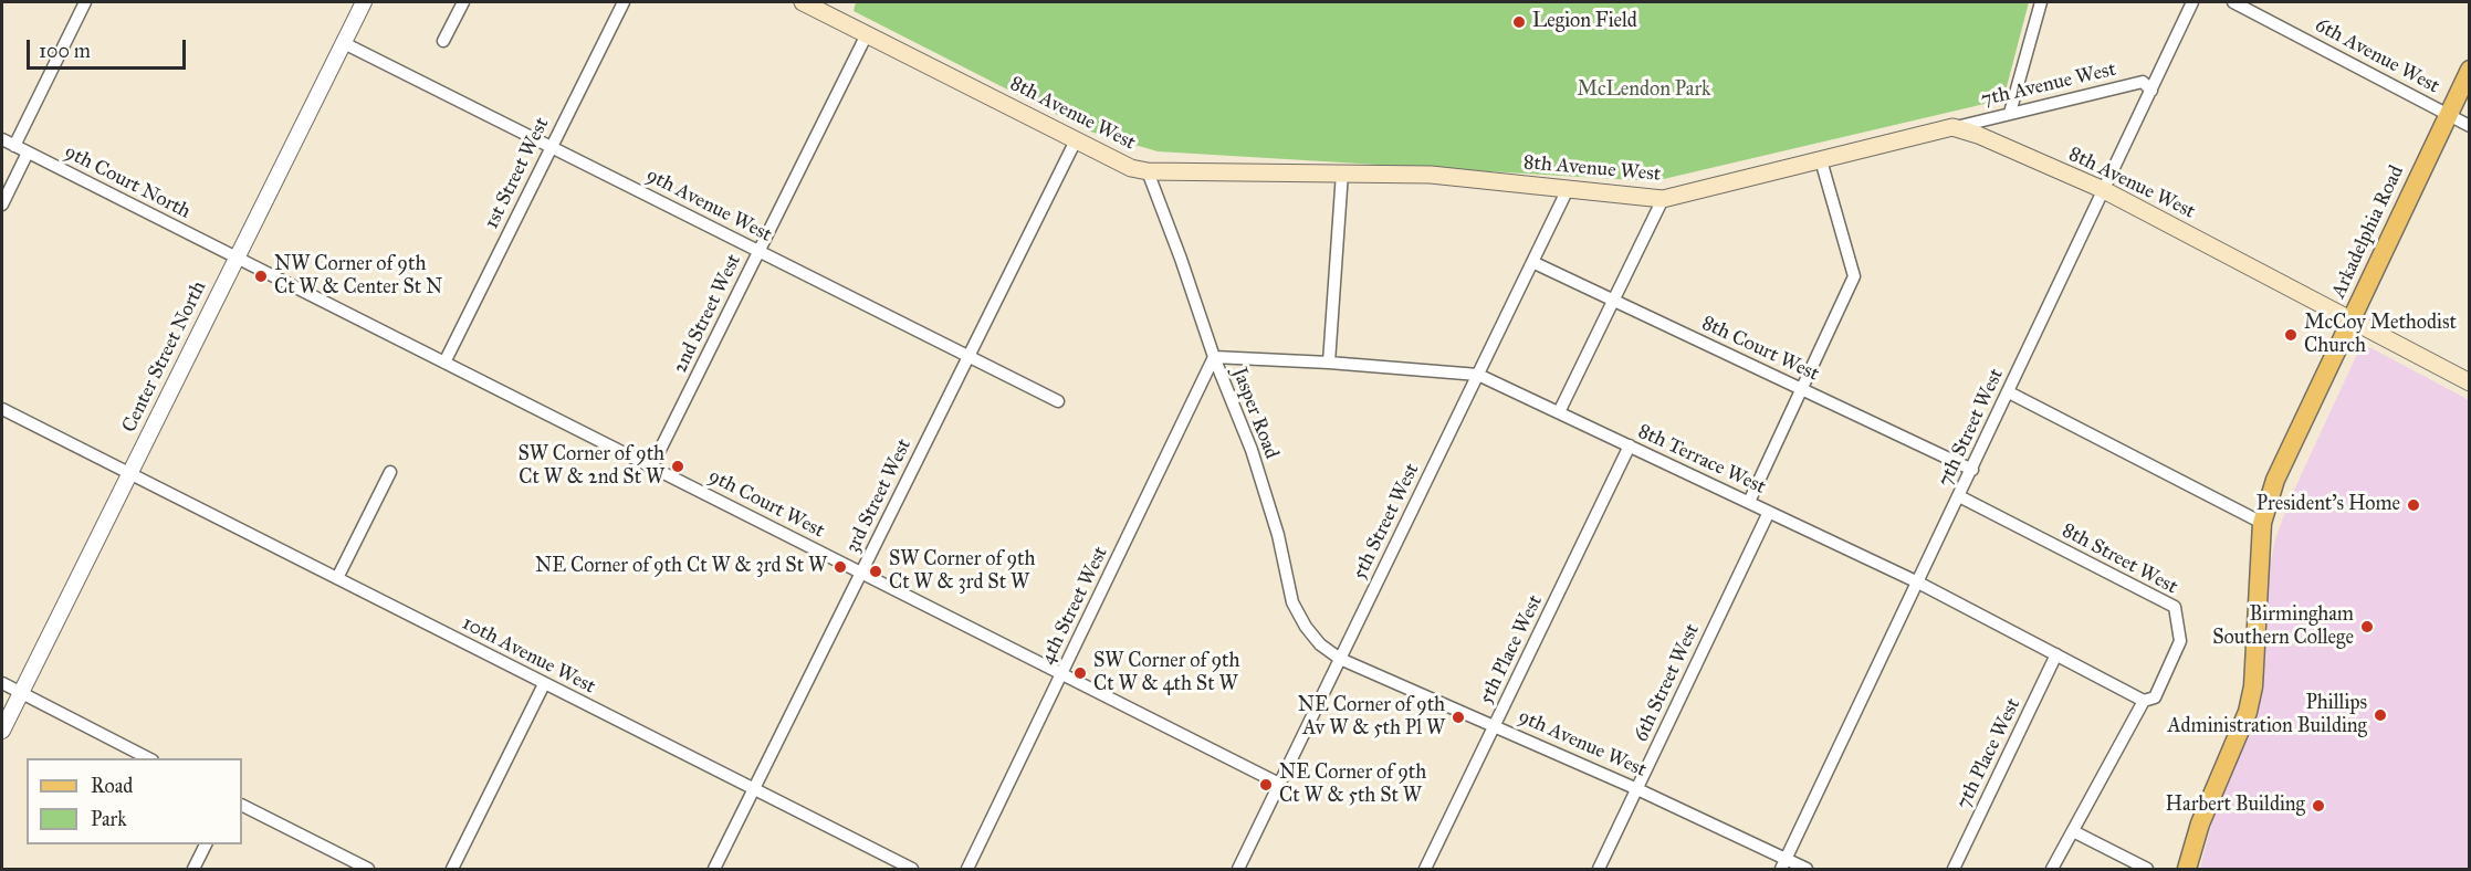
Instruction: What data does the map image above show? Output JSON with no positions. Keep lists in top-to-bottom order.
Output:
{
  "streets": {
    "main road": ["8th Avenue West", "Arkadelphia Road"],
    "street": [
      "6th Avenue West",
      "7th Avenue West",
      "1st Street West",
      "9th Court North",
      "9th Avenue West",
      "2nd Street West",
      "8th Court West",
      "Center Street North",
      "Jasper Road",
      "7th Street West",
      "8th Terrace West",
      "3rd Street West",
      "9th Court West",
      "5th Street West",
      "8th Street West",
      "4th Street West",
      "5th Place West",
      "10th Avenue West",
      "6th Street West",
      "7th Place West"
    ]
  },
  "crossings": [
    ["6th Avenue West", "Arkadelphia Road"],
    ["7th Avenue West", "8th Avenue West"],
    ["7th Avenue West", "7th Street West"],
    ["8th Avenue West", "Arkadelphia Road"],
    ["8th Avenue West", "2nd Street West"],
    ["8th Avenue West", "Jasper Road"],
    ["8th Avenue West", "7th Street West"],
    ["8th Avenue West", "3rd Street West"],
    ["8th Avenue West", "5th Street West"],
    ["1st Street West", "9th Avenue West"],
    ["1st Street West", "9th Court West"],
    ["9th Court North", "Center Street North"],
    ["9th Court North", "9th Court West"],
    ["9th Avenue West", "2nd Street West"],
    ["9th Avenue West", "Center Street North"],
    ["9th Avenue West", "Jasper Road"],
    ["9th Avenue West", "7th Street West"],
    ["9th Avenue West", "3rd Street West"],
    ["9th Avenue West", "5th Street West"],
    ["9th Avenue West", "5th Place West"],
    ["9th Avenue West", "6th Street West"],
    ["2nd Street West", "9th Court West"],
    ["8th Court West", "7th Street West"],
    ["8th Court West", "5th Street West"],
    ["Center Street North", "9th Court West"],
    ["Center Street North", "10th Avenue West"],
    ["Jasper Road", "8th Terrace West"],
    ["Jasper Road", "5th Street West"],
    ["Jasper Road", "4th Street West"],
    ["7th Street West", "8th Terrace West"],
    ["7th Street West", "8th Street West"],
    ["8th Terrace West", "5th Street West"],
    ["8th Terrace West", "8th Street West"],
    ["8th Terrace West", "4th Street West"],
    ["8th Terrace West", "5th Place West"],
    ["8th Terrace West", "6th Street West"],
    ["8th Terrace West", "7th Place West"],
    ["3rd Street West", "9th Court West"],
    ["3rd Street West", "10th Avenue West"],
    ["9th Court West", "5th Street West"],
    ["9th Court West", "4th Street West"]
  ],
  "parks": ["McLendon Park"],
  "places": [
    "Legion Field",
    "NW Corner of 9th Ct W & Center St N",
    "McCoy Methodist Church",
    "SW Corner of 9th Ct W & 2nd St W",
    "President's Home",
    "NE Corner of 9th Ct W & 3rd St W",
    "SW Corner of 9th Ct W & 3rd St W",
    "Birmingham Southern College",
    "SW Corner of 9th Ct W & 4th St W",
    "Phillips Administration Building",
    "NE Corner of 9th Av W & 5th Pl W",
    "NE Corner of 9th Ct W & 5th St W",
    "Harbert Building"
  ],
  "legend": ["Road", "Park"],
  "scale_bar": "100 m"
}
